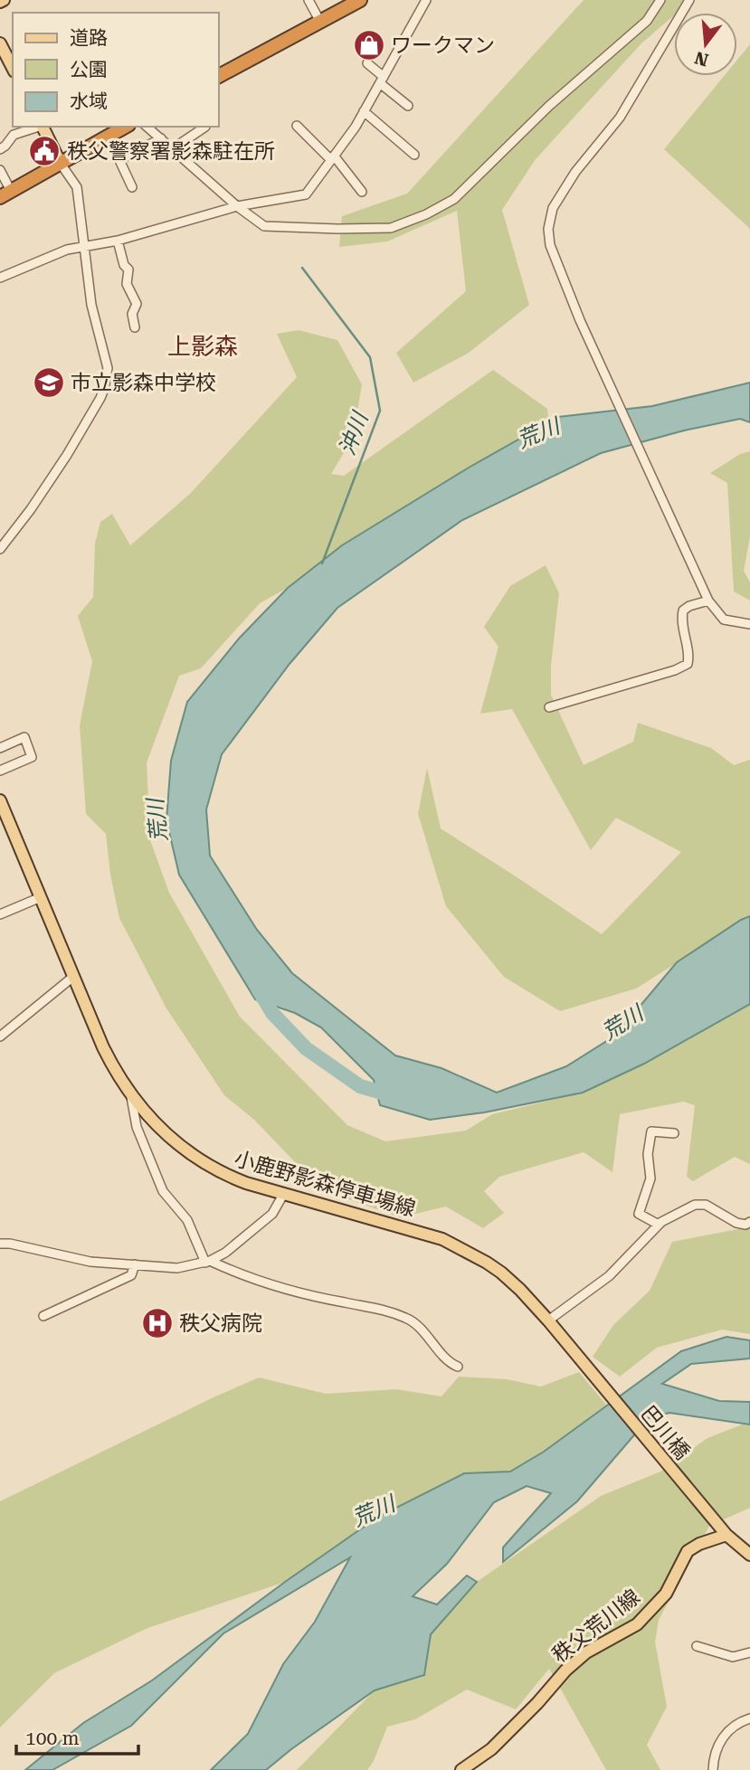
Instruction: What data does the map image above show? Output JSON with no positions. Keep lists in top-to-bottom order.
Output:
{
  "streets": {
    "main road": ["小鹿野影森停車場線", "巴川橋", "秩父荒川線"]
  },
  "crossings": [
    ["小鹿野影森停車場線", "巴川橋"],
    ["巴川橋", "秩父荒川線"]
  ],
  "districts": ["上影森"],
  "water": ["荒川", "沖川"],
  "places": {
    "shop": ["ワークマン"],
    "public building": ["秩父警察署影森駐在所"],
    "school or university": ["市立影森中学校"],
    "hospital": ["秩父病院"]
  },
  "legend": ["道路", "公園", "水域"],
  "scale_bar": "100 m",
  "north": "bottom"
}
